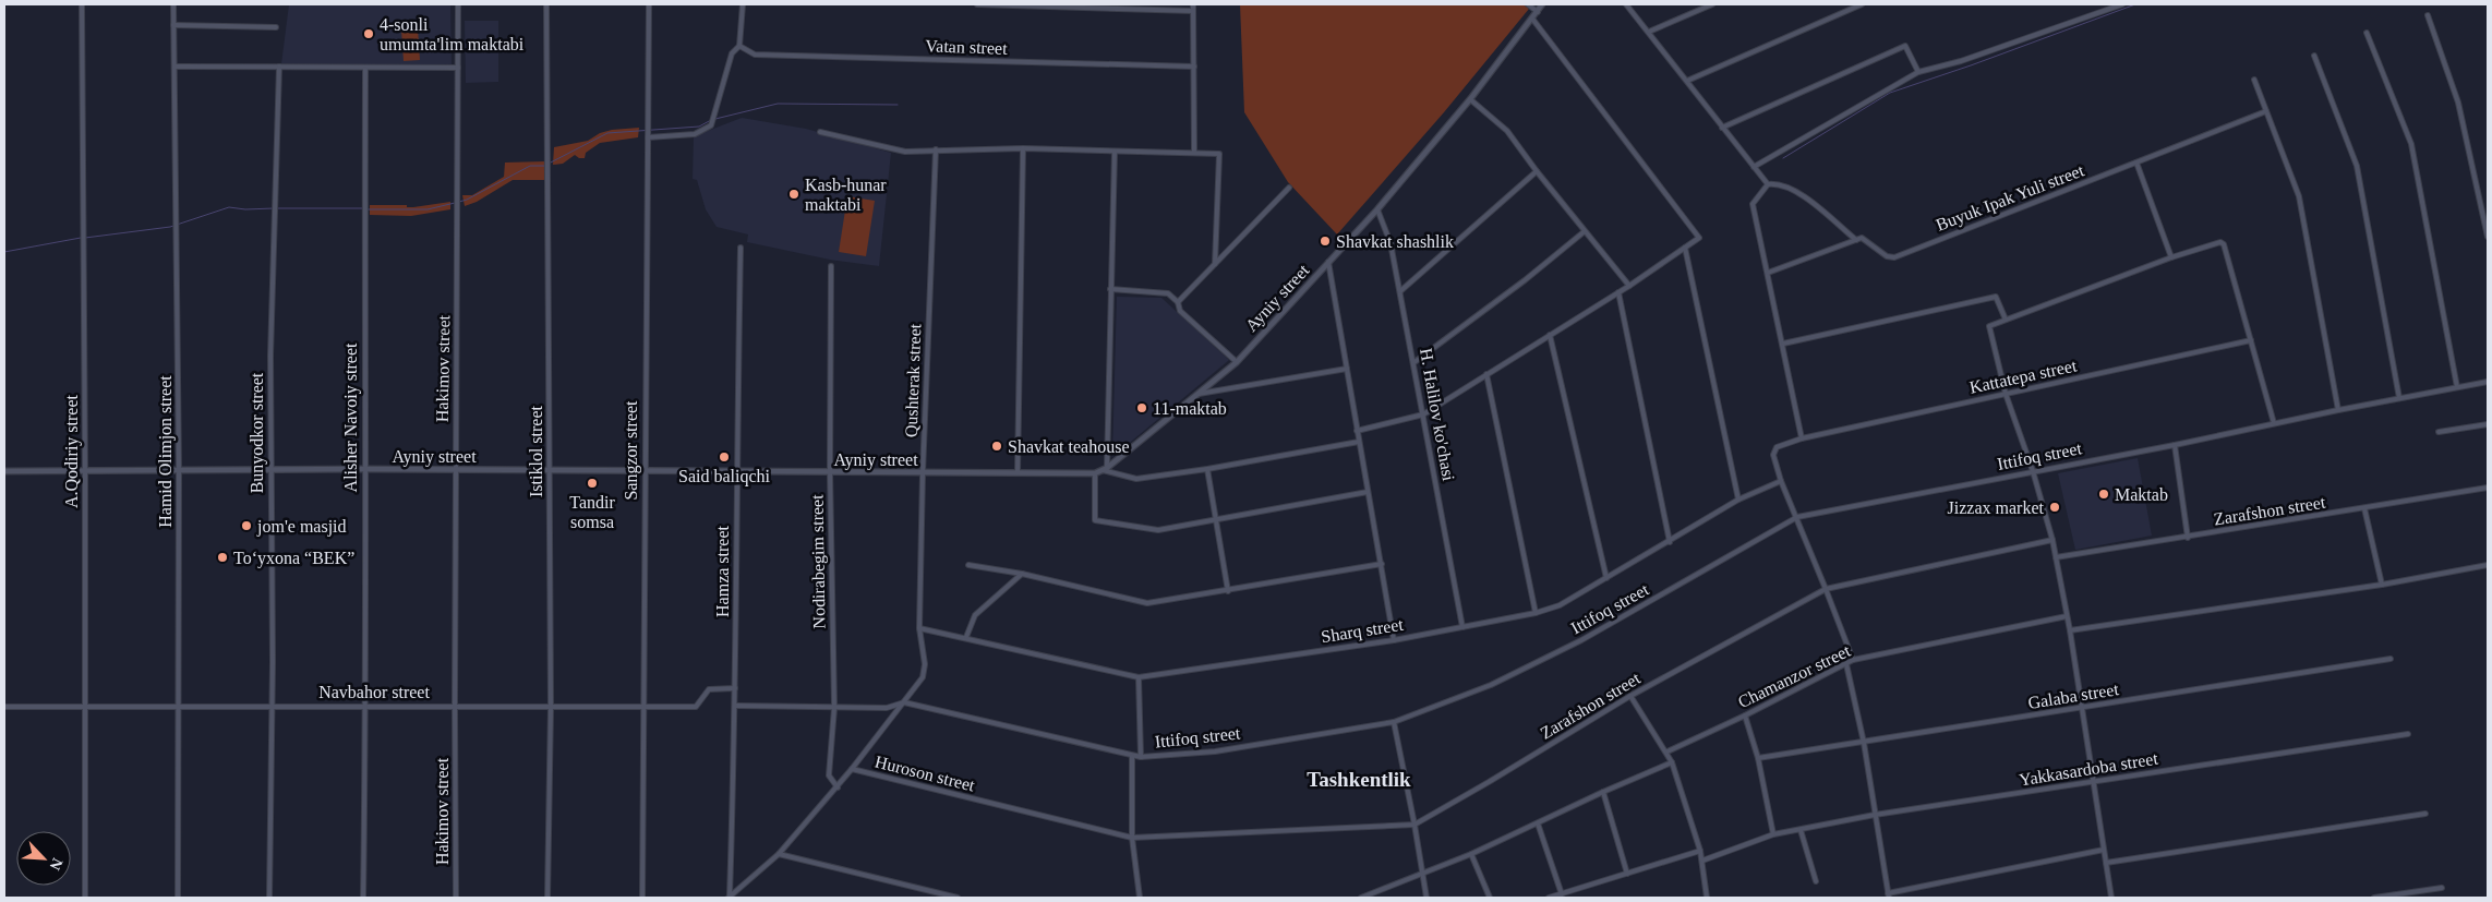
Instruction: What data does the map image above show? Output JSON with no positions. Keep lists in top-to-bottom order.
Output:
{
  "streets": {
    "street": [
      "Vatan street",
      "Buyuk Ipak Yuli street",
      "Ayniy street",
      "Hakimov street",
      "Kattatepa street",
      "Qushterak street",
      "H. Halilov ko'chasi",
      "Alisher Navoiy street",
      "Bunyodkor street",
      "Sangzor street",
      "A.Qodiriy street",
      "Hamid Olimjon street",
      "Istiklol street",
      "Ittifoq street",
      "Zarafshon street",
      "Nodirabegim street",
      "Hamza street",
      "Sharq street",
      "Chamanzor street",
      "Navbahor street",
      "Galaba street",
      "Yakkasardoba street",
      "Huroson street"
    ]
  },
  "crossings": [
    ["Ayniy street", "Hakimov street"],
    ["Ayniy street", "Qushterak street"],
    ["Ayniy street", "H. Halilov ko'chasi"],
    ["Ayniy street", "Alisher Navoiy street"],
    ["Ayniy street", "Bunyodkor street"],
    ["Ayniy street", "Sangzor street"],
    ["Ayniy street", "A.Qodiriy street"],
    ["Ayniy street", "Hamid Olimjon street"],
    ["Ayniy street", "Istiklol street"],
    ["Ayniy street", "Nodirabegim street"],
    ["Ayniy street", "Hamza street"],
    ["Hakimov street", "Navbahor street"],
    ["Kattatepa street", "Sharq street"],
    ["Qushterak street", "Ittifoq street"],
    ["Qushterak street", "Sharq street"],
    ["Qushterak street", "Huroson street"],
    ["H. Halilov ko'chasi", "Sharq street"],
    ["Alisher Navoiy street", "Navbahor street"],
    ["Bunyodkor street", "Navbahor street"],
    ["Sangzor street", "Navbahor street"],
    ["A.Qodiriy street", "Navbahor street"],
    ["Hamid Olimjon street", "Navbahor street"],
    ["Istiklol street", "Navbahor street"],
    ["Ittifoq street", "Nodirabegim street"],
    ["Ittifoq street", "Hamza street"],
    ["Zarafshon street", "Huroson street"],
    ["Nodirabegim street", "Huroson street"],
    ["Hamza street", "Navbahor street"],
    ["Hamza street", "Huroson street"]
  ],
  "districts": ["Tashkentlik"],
  "places": [
    "4-sonli umumta'lim maktabi",
    "Kasb-hunar maktabi",
    "Shavkat shashlik",
    "11-maktab",
    "Shavkat teahouse",
    "Said baliqchi",
    "Tandir somsa",
    "Maktab",
    "Jizzax market",
    "jom'e masjid",
    "To‘yxona “BEK”"
  ],
  "north": "bottom right"
}
